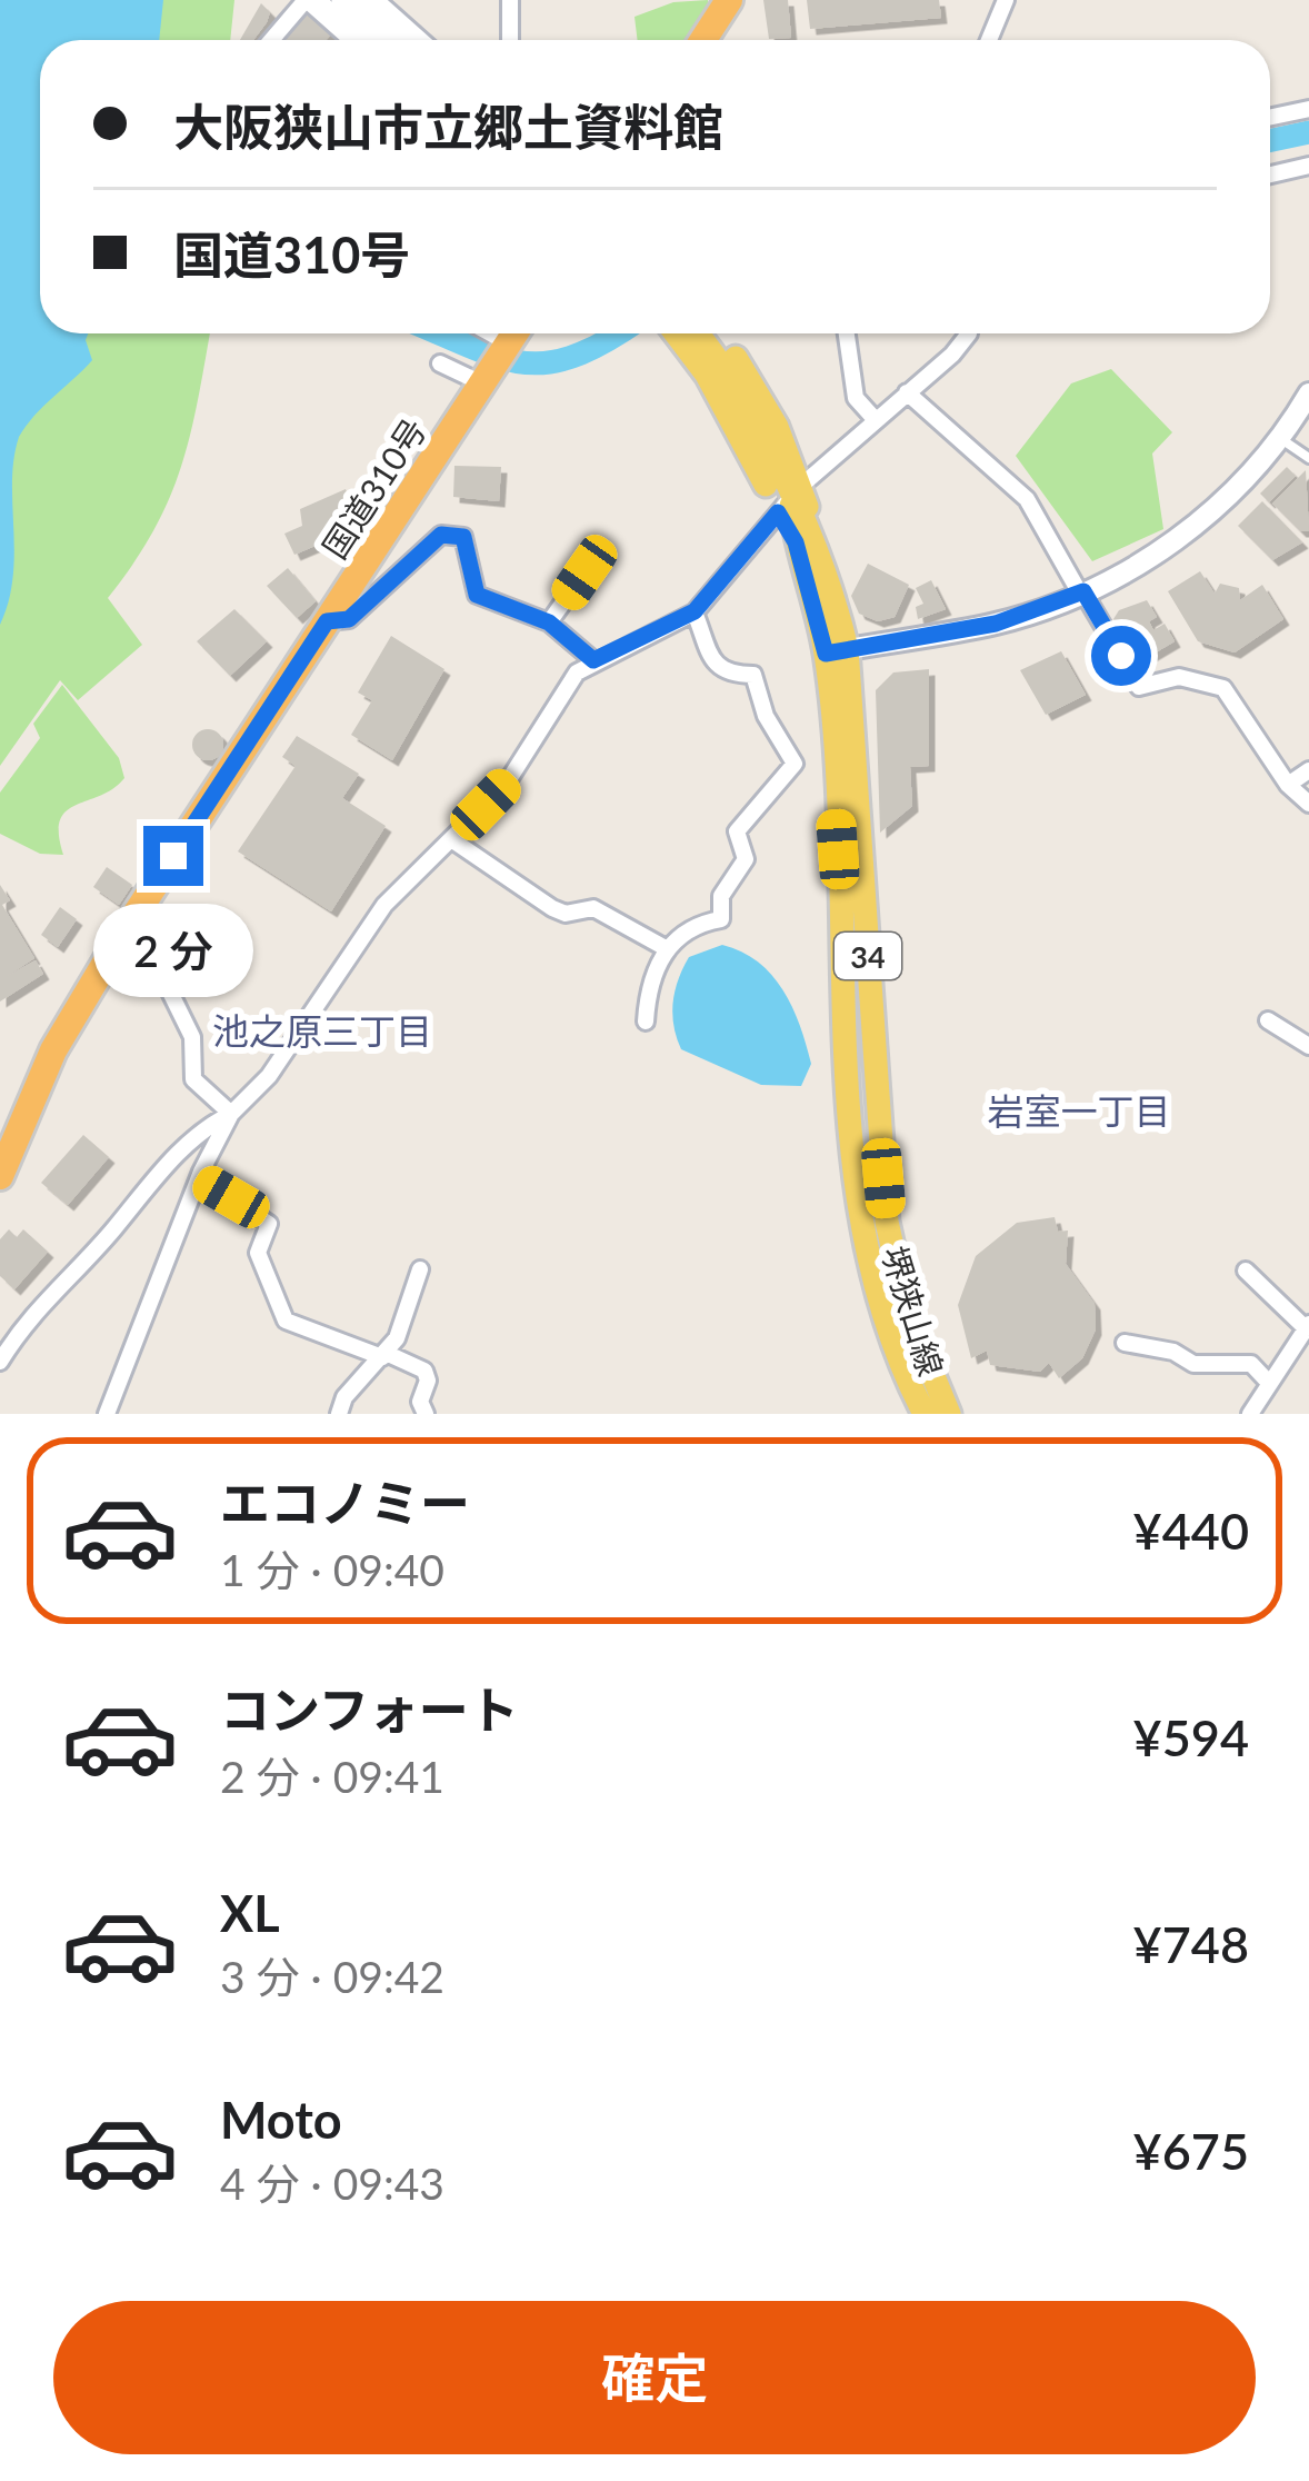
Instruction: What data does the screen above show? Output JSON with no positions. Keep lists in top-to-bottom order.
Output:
{
  "streets": {
    "highway": ["国道310号"],
    "main road": ["34", "堺狭山線"]
  },
  "districts": ["池之原三丁目", "岩室一丁目"],
  "page": {
    "banner": ["大阪狭山市立郷土資料館", "国道310号"],
    "bubble": "2 分",
    "list": [
      {
        "name": "エコノミー",
        "note": "1 分 · 09:40",
        "value": "¥440"
      },
      {
        "name": "コンフォート",
        "note": "2 分 · 09:41",
        "value": "¥594"
      },
      {
        "name": "XL",
        "note": "3 分 · 09:42",
        "value": "¥748"
      },
      {
        "name": "Moto",
        "note": "4 分 · 09:43",
        "value": "¥675"
      }
    ],
    "buttons": "確定"
  }
}
